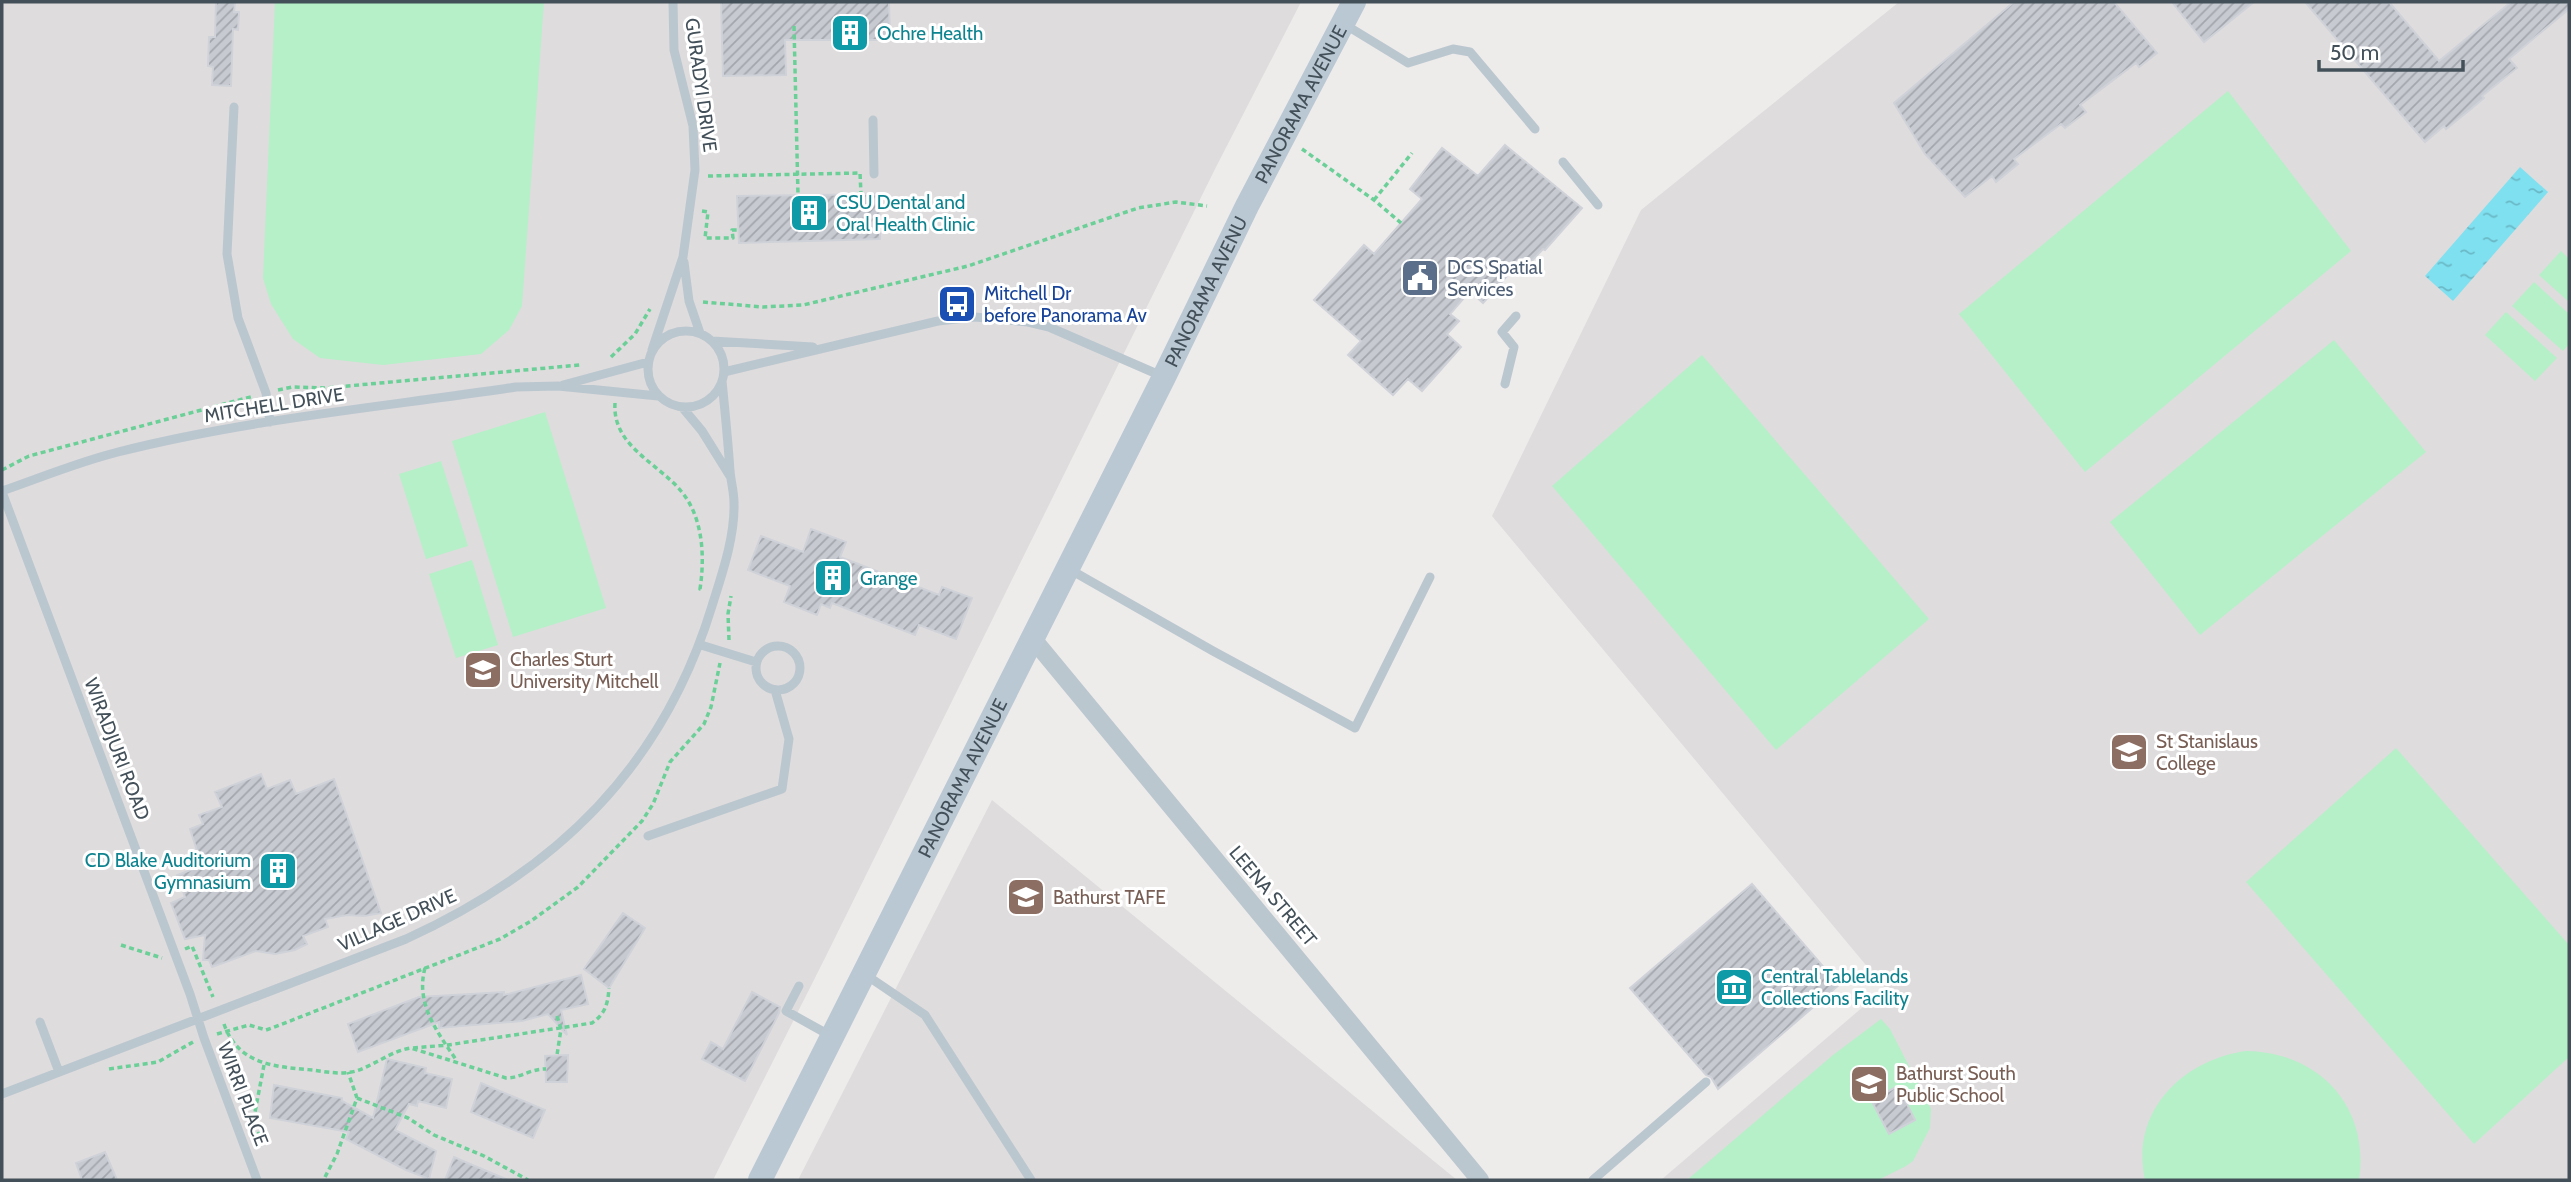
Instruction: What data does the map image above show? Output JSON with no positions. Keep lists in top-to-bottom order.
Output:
{
  "streets": {
    "street": ["PANORAMA AVENUE", "PANORAMA AVENU", "LEENA STREET"],
    "lane": [
      "GURADYI DRIVE",
      "MITCHELL DRIVE",
      "WIRADJURI ROAD",
      "VILLAGE DRIVE",
      "WIRRI PLACE"
    ]
  },
  "crossings": [
    ["GURADYI DRIVE", "MITCHELL DRIVE"],
    ["GURADYI DRIVE", "VILLAGE DRIVE"],
    ["PANORAMA AVENUE", "PANORAMA AVENU"],
    ["PANORAMA AVENUE", "LEENA STREET"],
    ["MITCHELL DRIVE", "WIRADJURI ROAD"],
    ["MITCHELL DRIVE", "VILLAGE DRIVE"],
    ["WIRADJURI ROAD", "VILLAGE DRIVE"],
    ["WIRADJURI ROAD", "WIRRI PLACE"],
    ["VILLAGE DRIVE", "WIRRI PLACE"]
  ],
  "places": {
    "building": [
      "Ochre Health",
      "CSU Dental and Oral Health Clinic",
      "Grange",
      "CD Blake Auditorium Gymnasium"
    ],
    "public building": ["DCS Spatial Services"],
    "bus stop": ["Mitchell Dr before Panorama Av"],
    "school or university": [
      "Charles Sturt University Mitchell",
      "St Stanislaus College",
      "Bathurst TAFE",
      "Bathurst South Public School"
    ],
    "museum": ["Central Tablelands Collections Facility"]
  },
  "scale_bar": "50 m"
}
